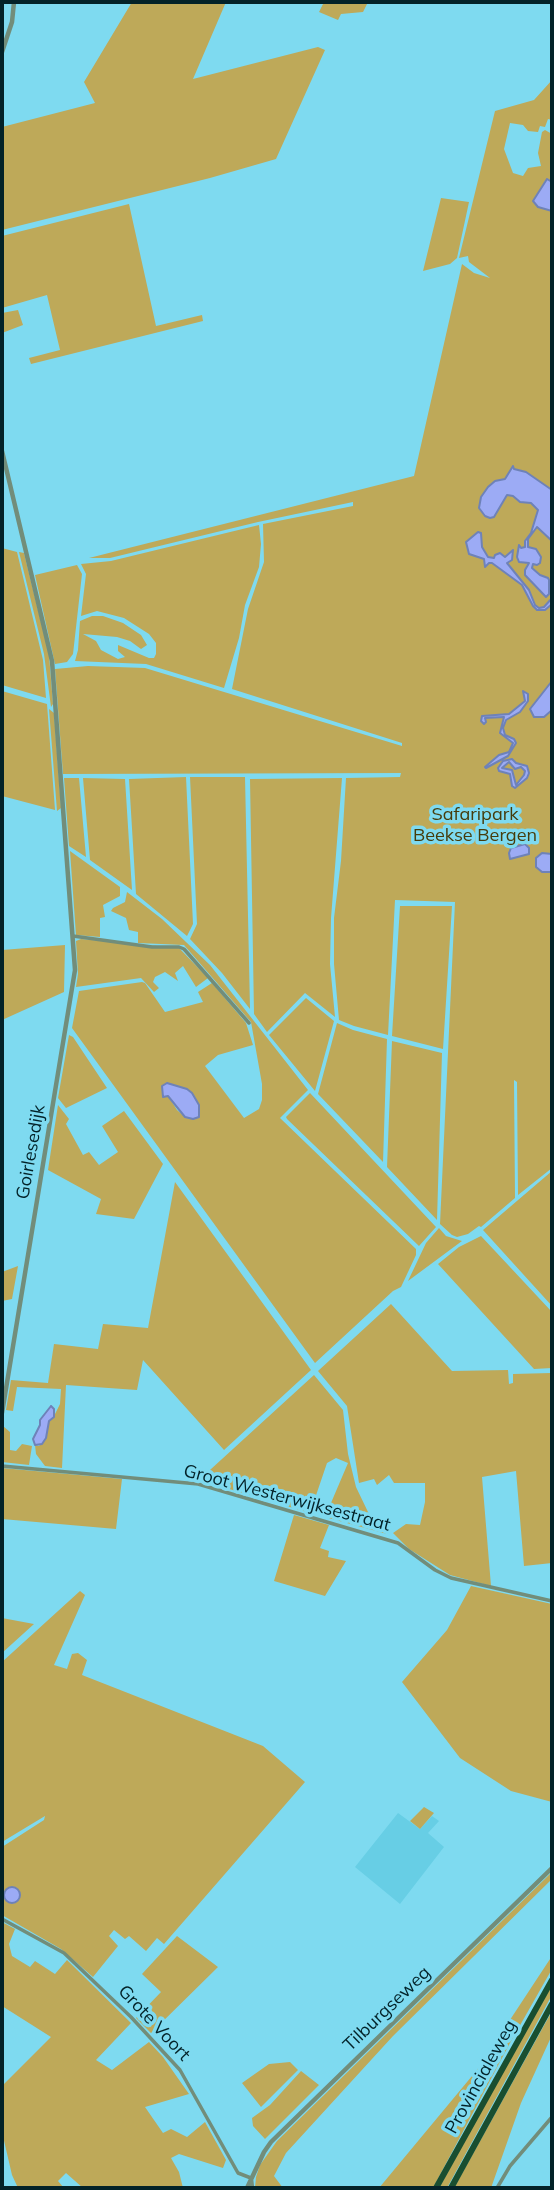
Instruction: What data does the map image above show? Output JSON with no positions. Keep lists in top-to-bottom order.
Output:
{
  "streets": {
    "highway": ["Provincialeweg"],
    "street": [
      "Goirlesedijk",
      "Groot Westerwijksestraat",
      "Tilburgseweg",
      "Grote Voort"
    ]
  },
  "crossings": [
    ["Tilburgseweg", "Grote Voort"]
  ],
  "parks": ["Safaripark Beekse Bergen"]
}
